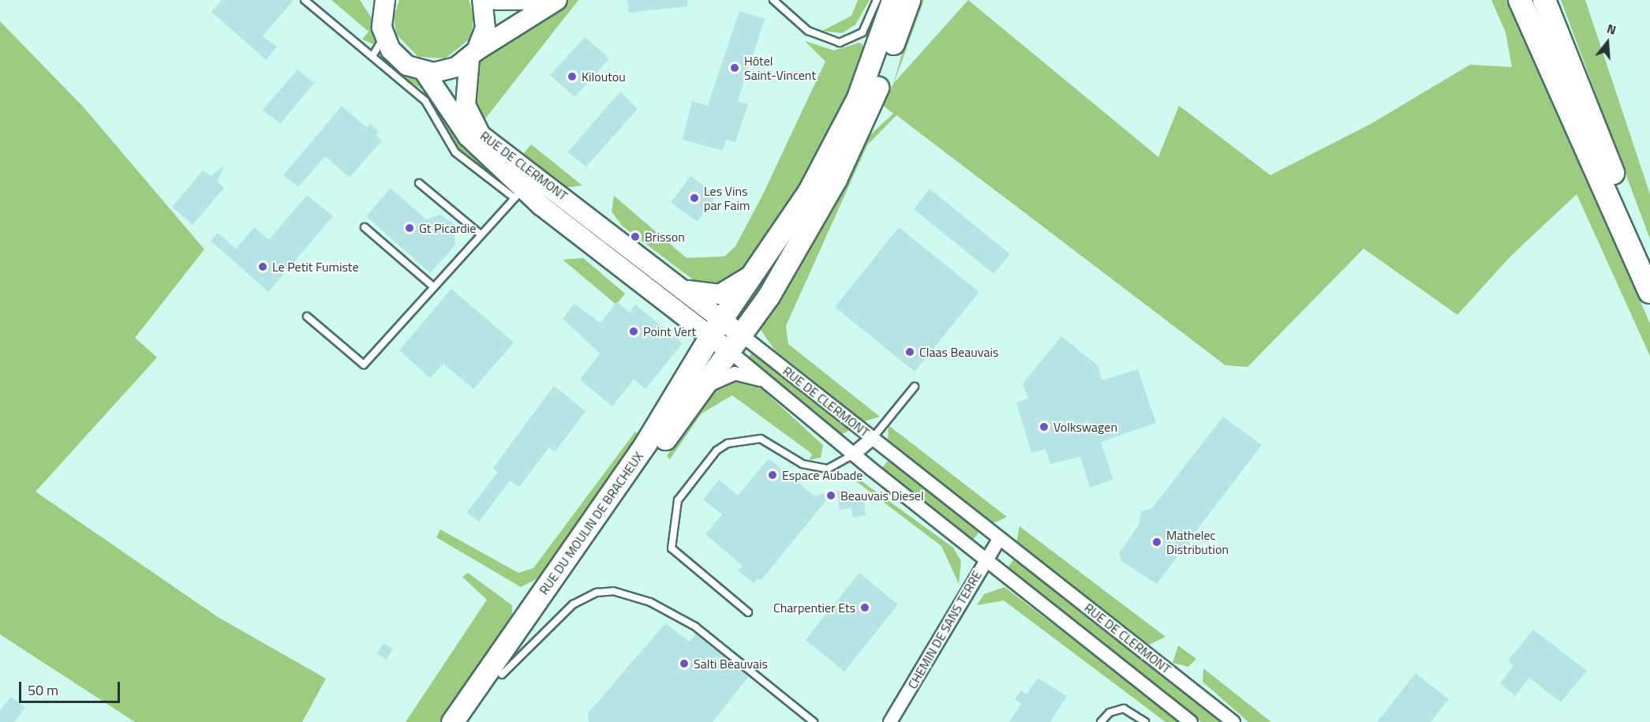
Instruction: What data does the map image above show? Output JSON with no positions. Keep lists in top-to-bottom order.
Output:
{
  "streets": {
    "main road": ["RUE DE CLERMONT", "RUE DU MOULIN DE BRACHEUX"],
    "street": ["CHEMIN DE SANS TERRE"]
  },
  "crossings": [
    ["RUE DE CLERMONT", "RUE DU MOULIN DE BRACHEUX"],
    ["RUE DE CLERMONT", "CHEMIN DE SANS TERRE"]
  ],
  "places": [
    "Hôtel Saint-Vincent",
    "Kiloutou",
    "Les Vins par Faim",
    "Gt Picardie",
    "Brisson",
    "Le Petit Fumiste",
    "Point Vert",
    "Claas Beauvais",
    "Volkswagen",
    "Espace Aubade",
    "Beauvais Diesel",
    "Mathelec Distribution",
    "Charpentier Ets",
    "Salti Beauvais"
  ],
  "scale_bar": "50 m",
  "north": "top"
}
